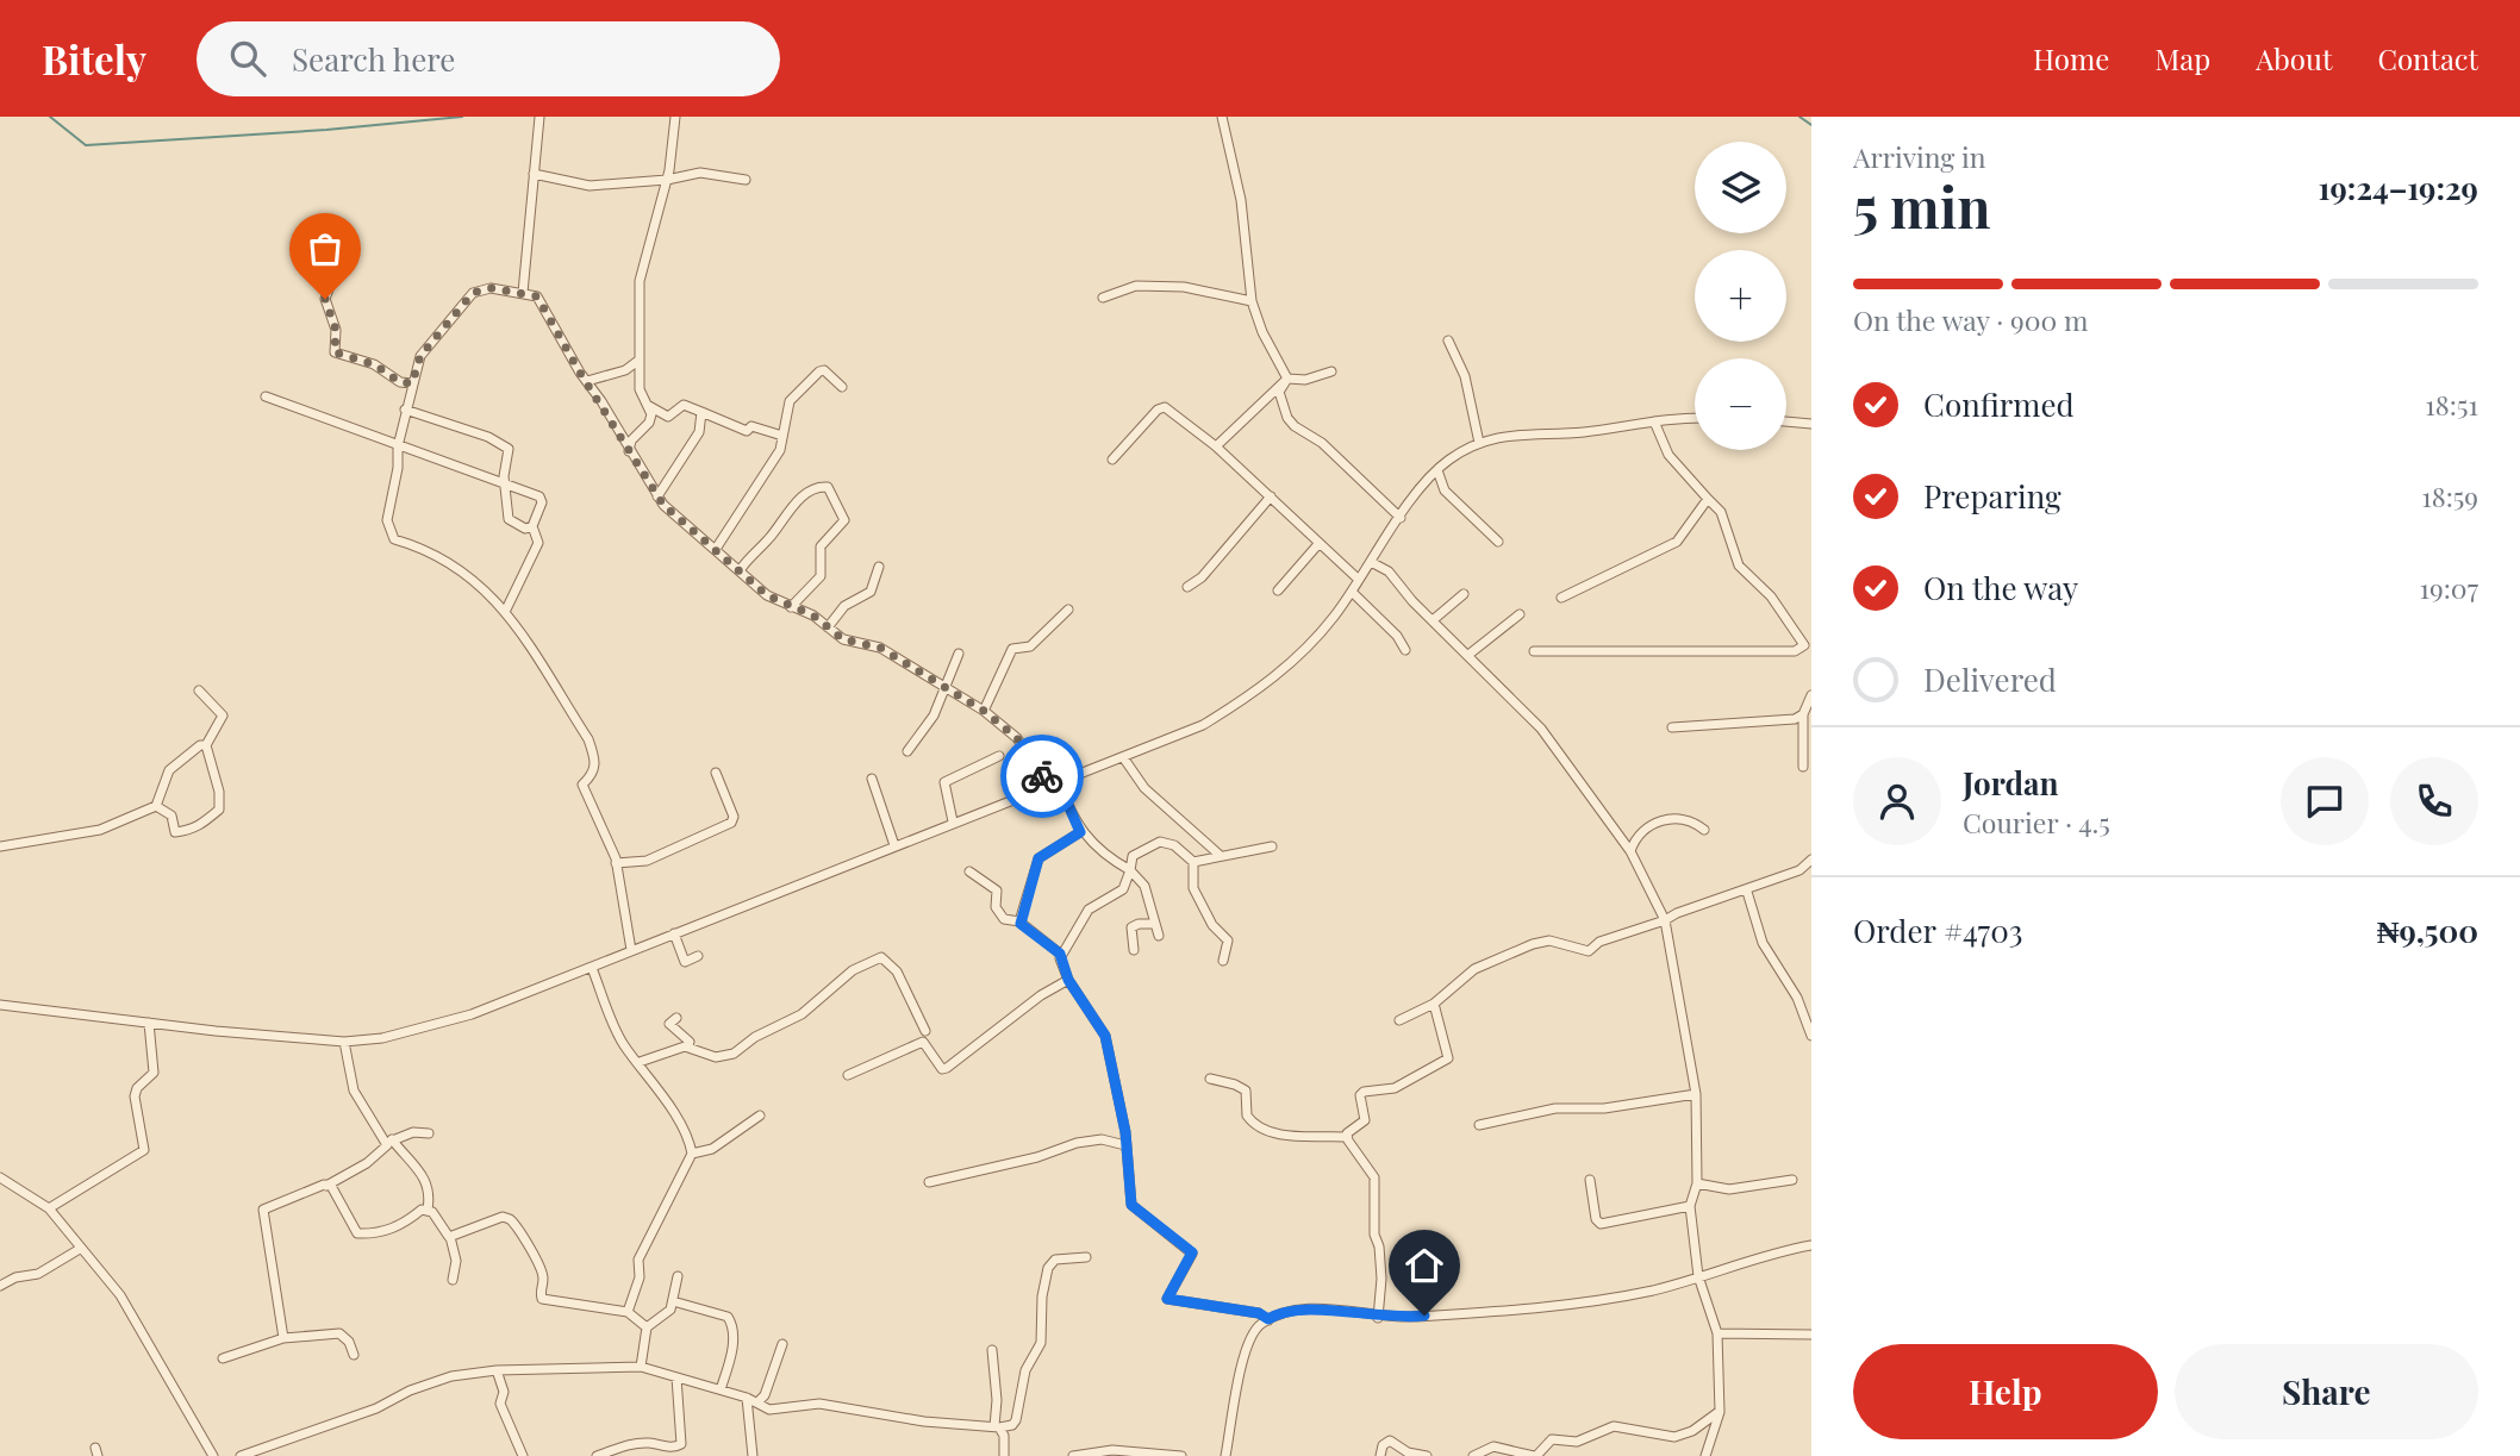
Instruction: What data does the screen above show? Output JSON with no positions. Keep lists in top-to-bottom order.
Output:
{
  "page": {
    "header": "Bitely",
    "search": "Search here",
    "nav": [
      "Home",
      "Map",
      "About",
      "Contact"
    ],
    "heading": ["5 min", "Arriving in", "19:24–19:29"],
    "panel": [
      "Jordan",
      "Courier · 4.5",
      "Order #4703",
      "₦9,500"
    ],
    "map_buttons": ["+", "−"],
    "bar": "On the way · 900 m",
    "list": [
      ["Confirmed", "18:51"],
      ["Preparing", "18:59"],
      ["On the way", "19:07"],
      "Delivered"
    ],
    "buttons": ["Help", "Share"]
  }
}
